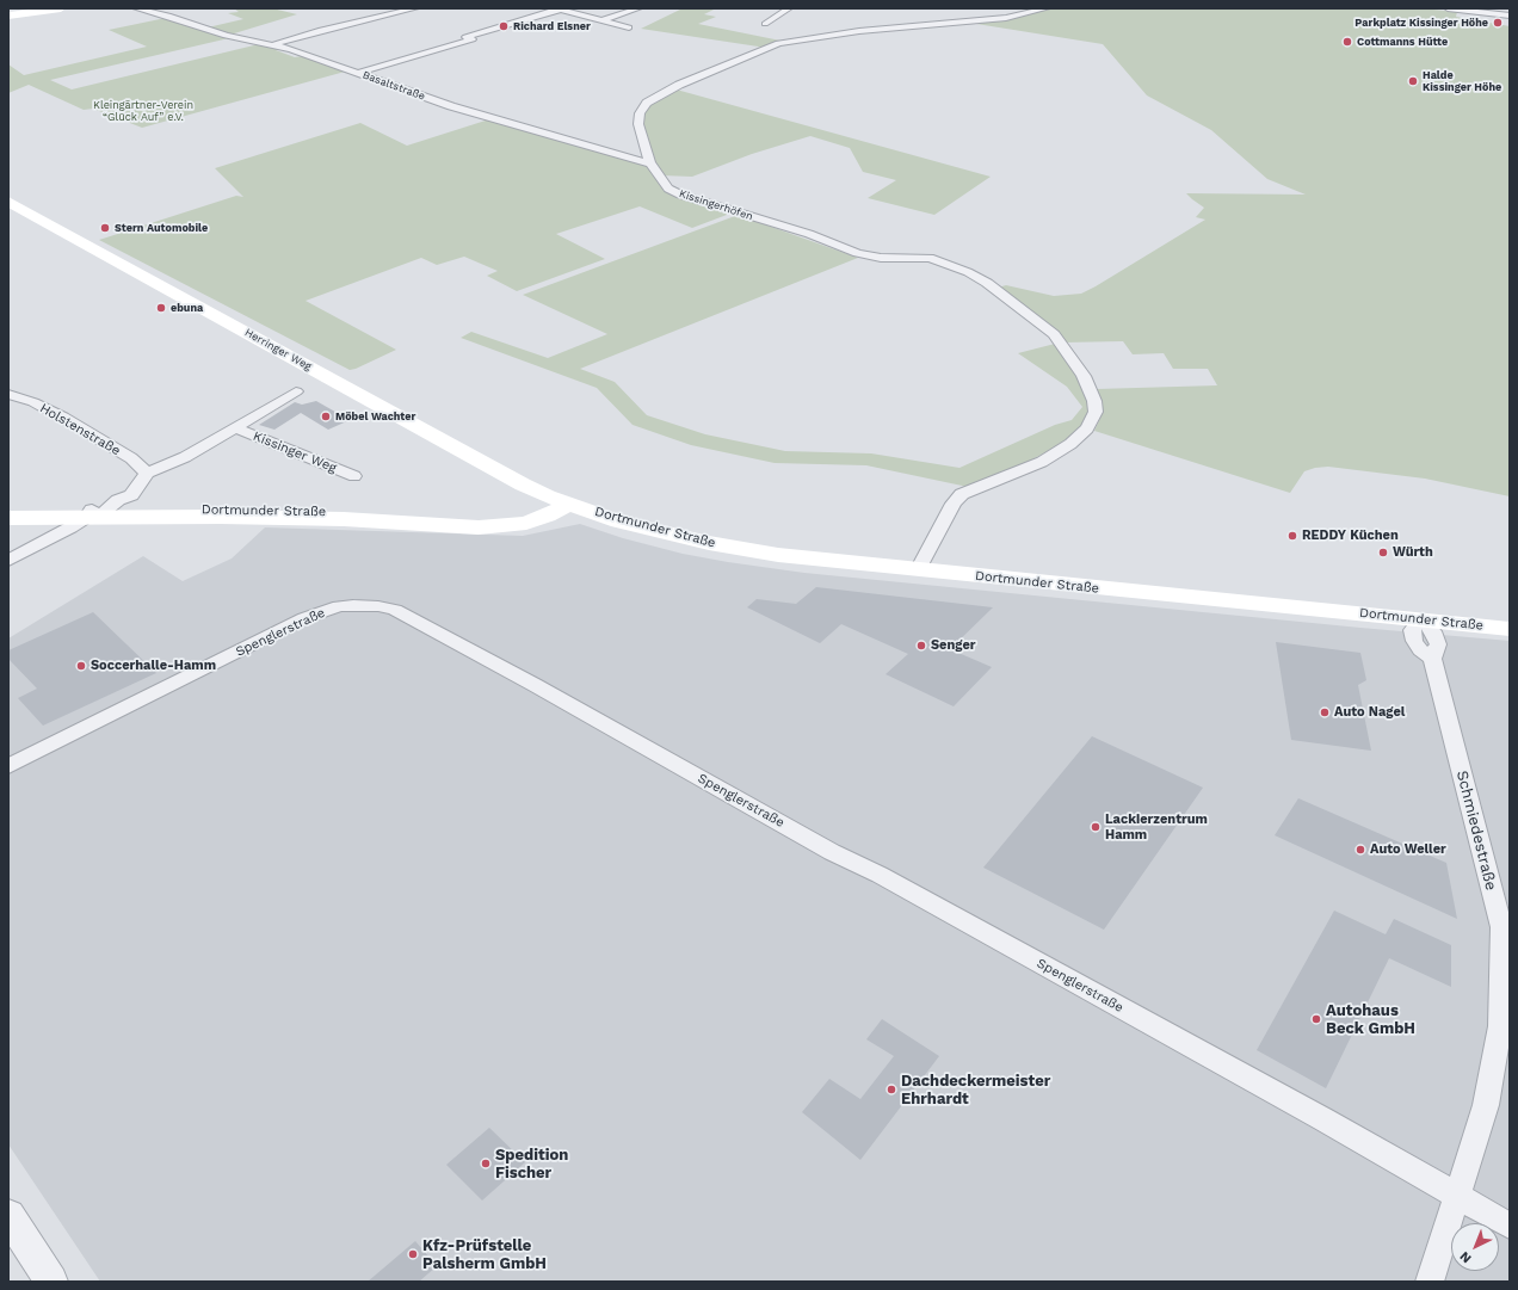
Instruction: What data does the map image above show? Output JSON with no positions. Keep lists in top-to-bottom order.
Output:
{
  "streets": {
    "main road": ["Herringer Weg", "Dortmunder Straße"],
    "street": [
      "Basaltstraße",
      "Kissingerhöfen",
      "Holstenstraße",
      "Kissinger Weg",
      "Spenglerstraße",
      "Schmiedestraße"
    ]
  },
  "crossings": [
    ["Basaltstraße", "Kissingerhöfen"],
    ["Kissingerhöfen", "Dortmunder Straße"],
    ["Herringer Weg", "Dortmunder Straße"],
    ["Holstenstraße", "Kissinger Weg"],
    ["Dortmunder Straße", "Schmiedestraße"],
    ["Spenglerstraße", "Schmiedestraße"]
  ],
  "parks": ["Kleingärtner-Verein “Glück Auf” e.V."],
  "places": [
    "Parkplatz Kissinger Höhe",
    "Richard Elsner",
    "Cottmanns Hütte",
    "Halde Kissinger Höhe",
    "Stern Automobile",
    "ebuna",
    "Möbel Wachter",
    "REDDY Küchen",
    "Würth",
    "Senger",
    "Soccerhalle-Hamm",
    "Auto Nagel",
    "Lackierzentrum Hamm",
    "Auto Weller",
    "Autohaus Beck GmbH",
    "Dachdeckermeister Ehrhardt",
    "Spedition Fischer",
    "Kfz-Prüfstelle Palsherm GmbH"
  ],
  "north": "bottom left"
}
